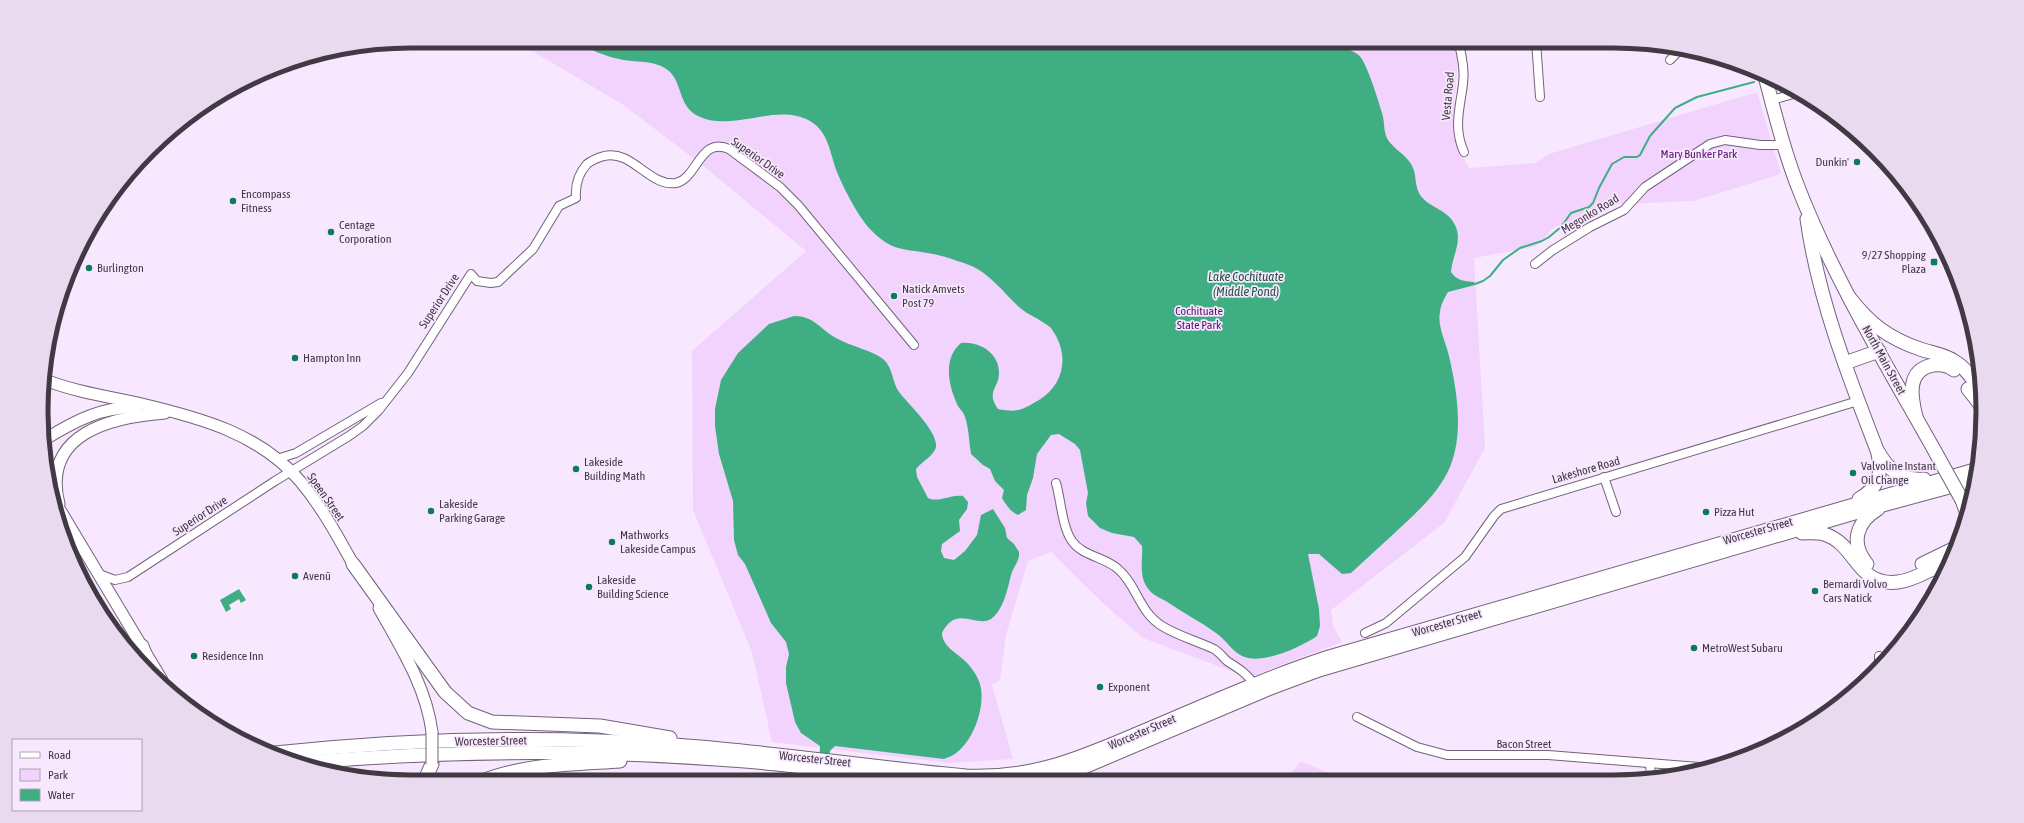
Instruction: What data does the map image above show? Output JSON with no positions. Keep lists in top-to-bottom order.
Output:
{
  "streets": {
    "main road": ["North Main Street", "Speen Street", "Worcester Street"],
    "street": [
      "Vesta Road",
      "Superior Drive",
      "Megonko Road",
      "Lakeshore Road",
      "Bacon Street"
    ]
  },
  "crossings": [
    ["Superior Drive", "Speen Street"],
    ["Megonko Road", "North Main Street"],
    ["North Main Street", "Lakeshore Road"]
  ],
  "water": ["Lake Cochituate (Middle Pond)"],
  "parks": ["Mary Bunker Park", "Cochituate State Park"],
  "places": {
    "other": [
      "Dunkin'",
      "Encompass Fitness",
      "Centage Corporation",
      "Burlington",
      "Natick Amvets Post 79",
      "Hampton Inn",
      "Lakeside Building Math",
      "Valvoline Instant Oil Change",
      "Lakeside Parking Garage",
      "Pizza Hut",
      "Mathworks Lakeside Campus",
      "Avenū",
      "Lakeside Building Science",
      "Bernardi Volvo Cars Natick",
      "MetroWest Subaru",
      "Residence Inn",
      "Exponent"
    ],
    "transit": ["9/27 Shopping Plaza"]
  },
  "legend": ["Road", "Park", "Water"]
}
